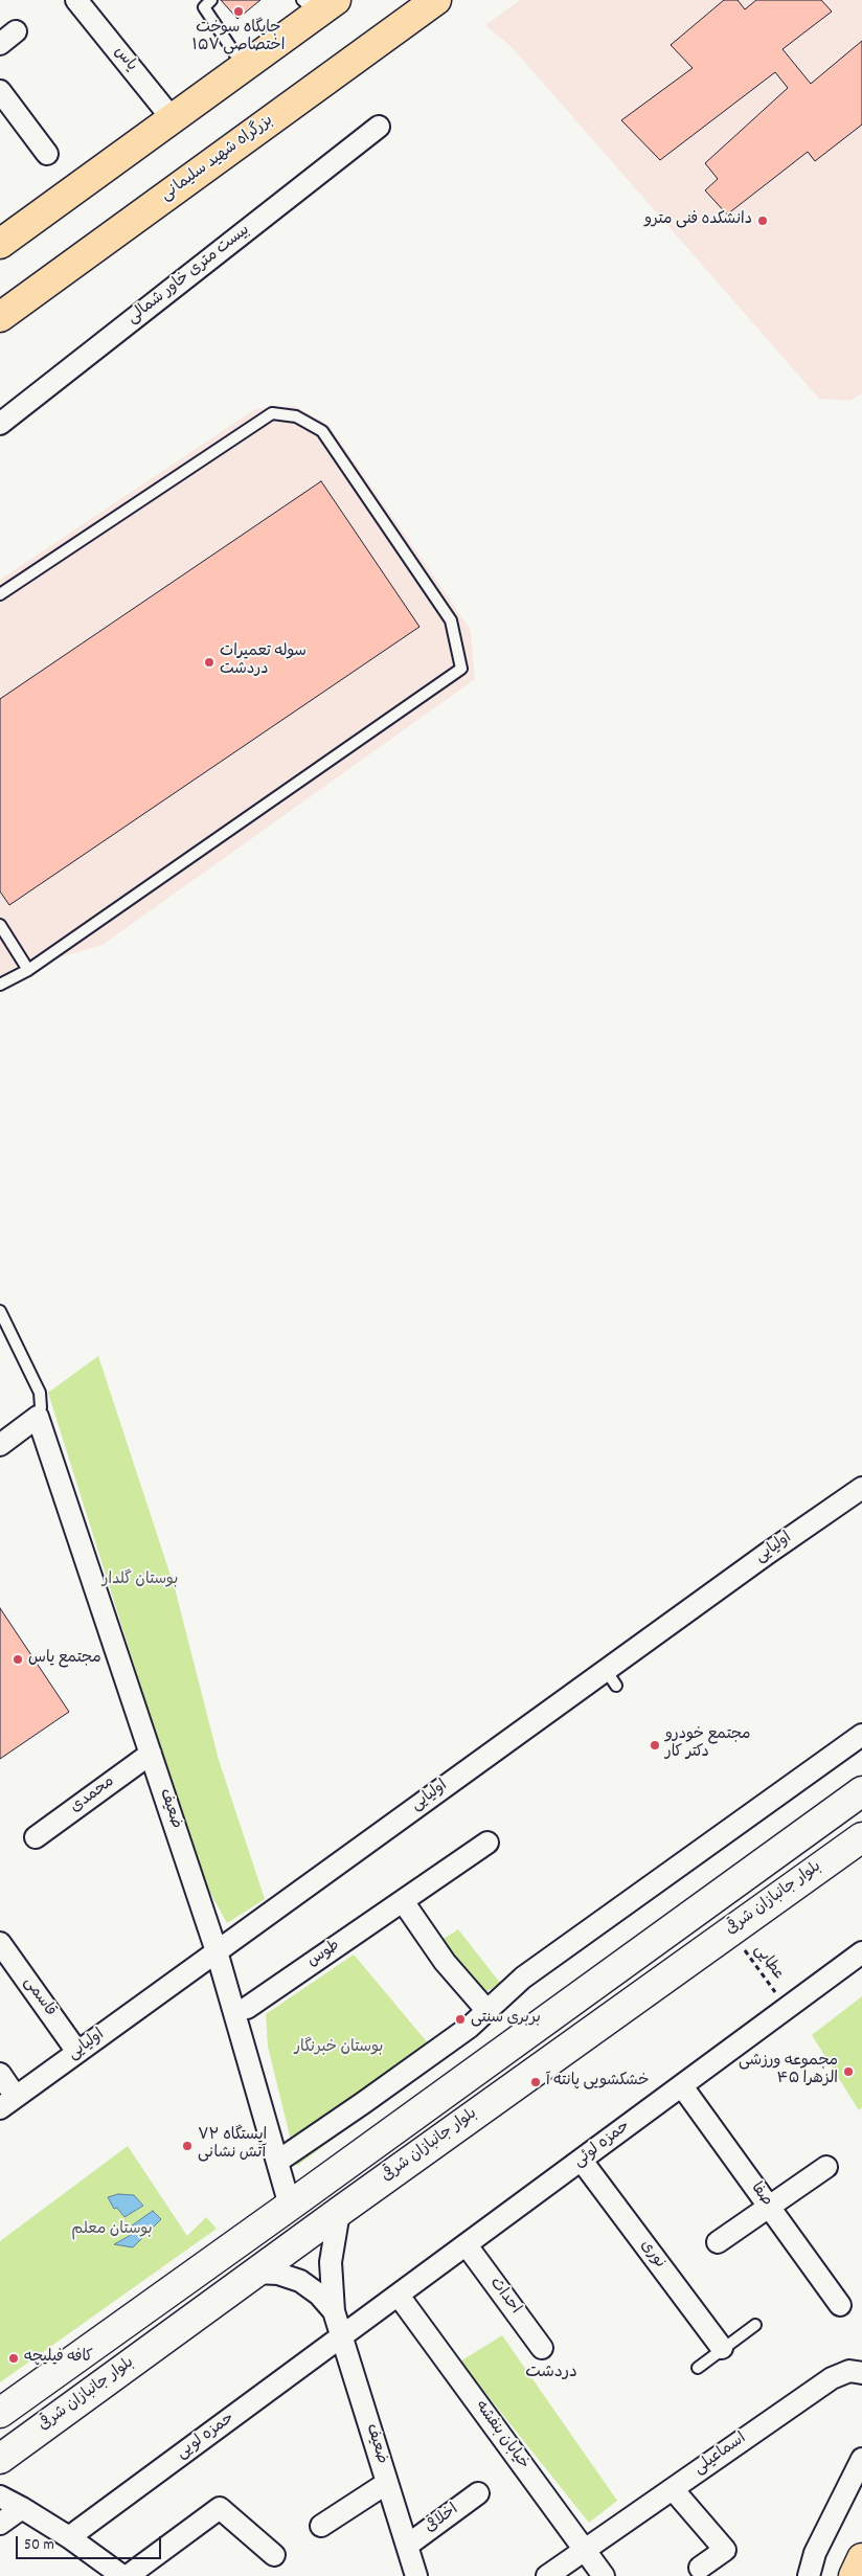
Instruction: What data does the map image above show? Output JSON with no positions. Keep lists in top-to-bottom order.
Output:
{
  "streets": {
    "highway": ["بزرگراه شهید سلیمانی"],
    "main road": ["بلوار جانبازان شرقی"],
    "street": [
      "یاس",
      "بیست متری خاور شمالی",
      "اولیایی",
      "محمدی",
      "ضعیف",
      "طوس",
      "قاسمی",
      "حمزه لوئی",
      "صفا",
      "نوری",
      "احداث",
      "خیابان بنفشه",
      "حمزه لویی",
      "اسماعیلی",
      "اخلاقی"
    ],
    "path": ["عطایی"]
  },
  "crossings": [
    ["اولیایی", "ضعیف"],
    ["اولیایی", "قاسمی"],
    ["محمدی", "ضعیف"],
    ["ضعیف", "حمزه لوئی"],
    ["ضعیف", "حمزه لویی"],
    ["ضعیف", "اخلاقی"],
    ["بلوار جانبازان شرقی", "عطایی"],
    ["عطایی", "حمزه لوئی"],
    ["حمزه لوئی", "صفا"],
    ["حمزه لوئی", "نوری"],
    ["حمزه لوئی", "احداث"],
    ["حمزه لوئی", "خیابان بنفشه"],
    ["حمزه لوئی", "حمزه لویی"],
    ["خیابان بنفشه", "اسماعیلی"]
  ],
  "districts": ["دردشت"],
  "parks": ["بوستان گلدار", "بوستان خبرنگار", "بوستان معلم"],
  "places": [
    "جایگاه سوخت اختصاصی ۱۵۷",
    "دانشکده فنی مترو",
    "سوله تعمیرات دردشت",
    "مجتمع یاس",
    "مجتمع خودرو دکتر کار",
    "بربری سنتی",
    "مجموعه ورزشی الزهرا ۴۵",
    "خشکشویی پانته آ",
    "ایستگاه ۷۲ آتش نشانی",
    "کافه فیلیچه"
  ],
  "scale_bar": "50 m"
}
